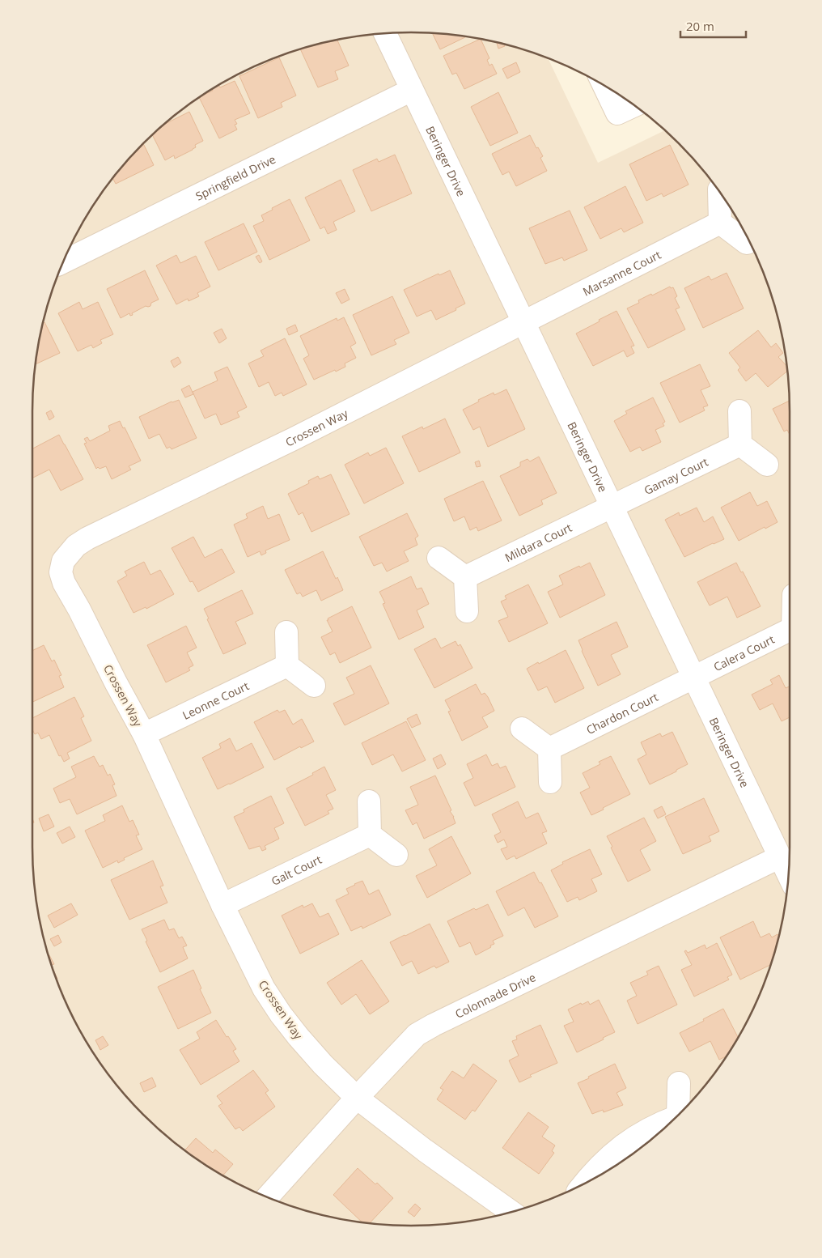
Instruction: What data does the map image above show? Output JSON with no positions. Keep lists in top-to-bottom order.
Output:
{
  "streets": {
    "street": [
      "Beringer Drive",
      "Springfield Drive",
      "Marsanne Court",
      "Crossen Way",
      "Gamay Court",
      "Mildara Court",
      "Calera Court",
      "Leonne Court",
      "Chardon Court",
      "Galt Court",
      "Colonnade Drive"
    ]
  },
  "crossings": [
    ["Beringer Drive", "Springfield Drive"],
    ["Beringer Drive", "Marsanne Court"],
    ["Beringer Drive", "Crossen Way"],
    ["Beringer Drive", "Gamay Court"],
    ["Beringer Drive", "Mildara Court"],
    ["Beringer Drive", "Calera Court"],
    ["Beringer Drive", "Chardon Court"],
    ["Beringer Drive", "Colonnade Drive"],
    ["Marsanne Court", "Crossen Way"],
    ["Crossen Way", "Leonne Court"],
    ["Crossen Way", "Galt Court"],
    ["Crossen Way", "Colonnade Drive"],
    ["Gamay Court", "Mildara Court"],
    ["Calera Court", "Chardon Court"]
  ],
  "scale_bar": "20 m"
}
